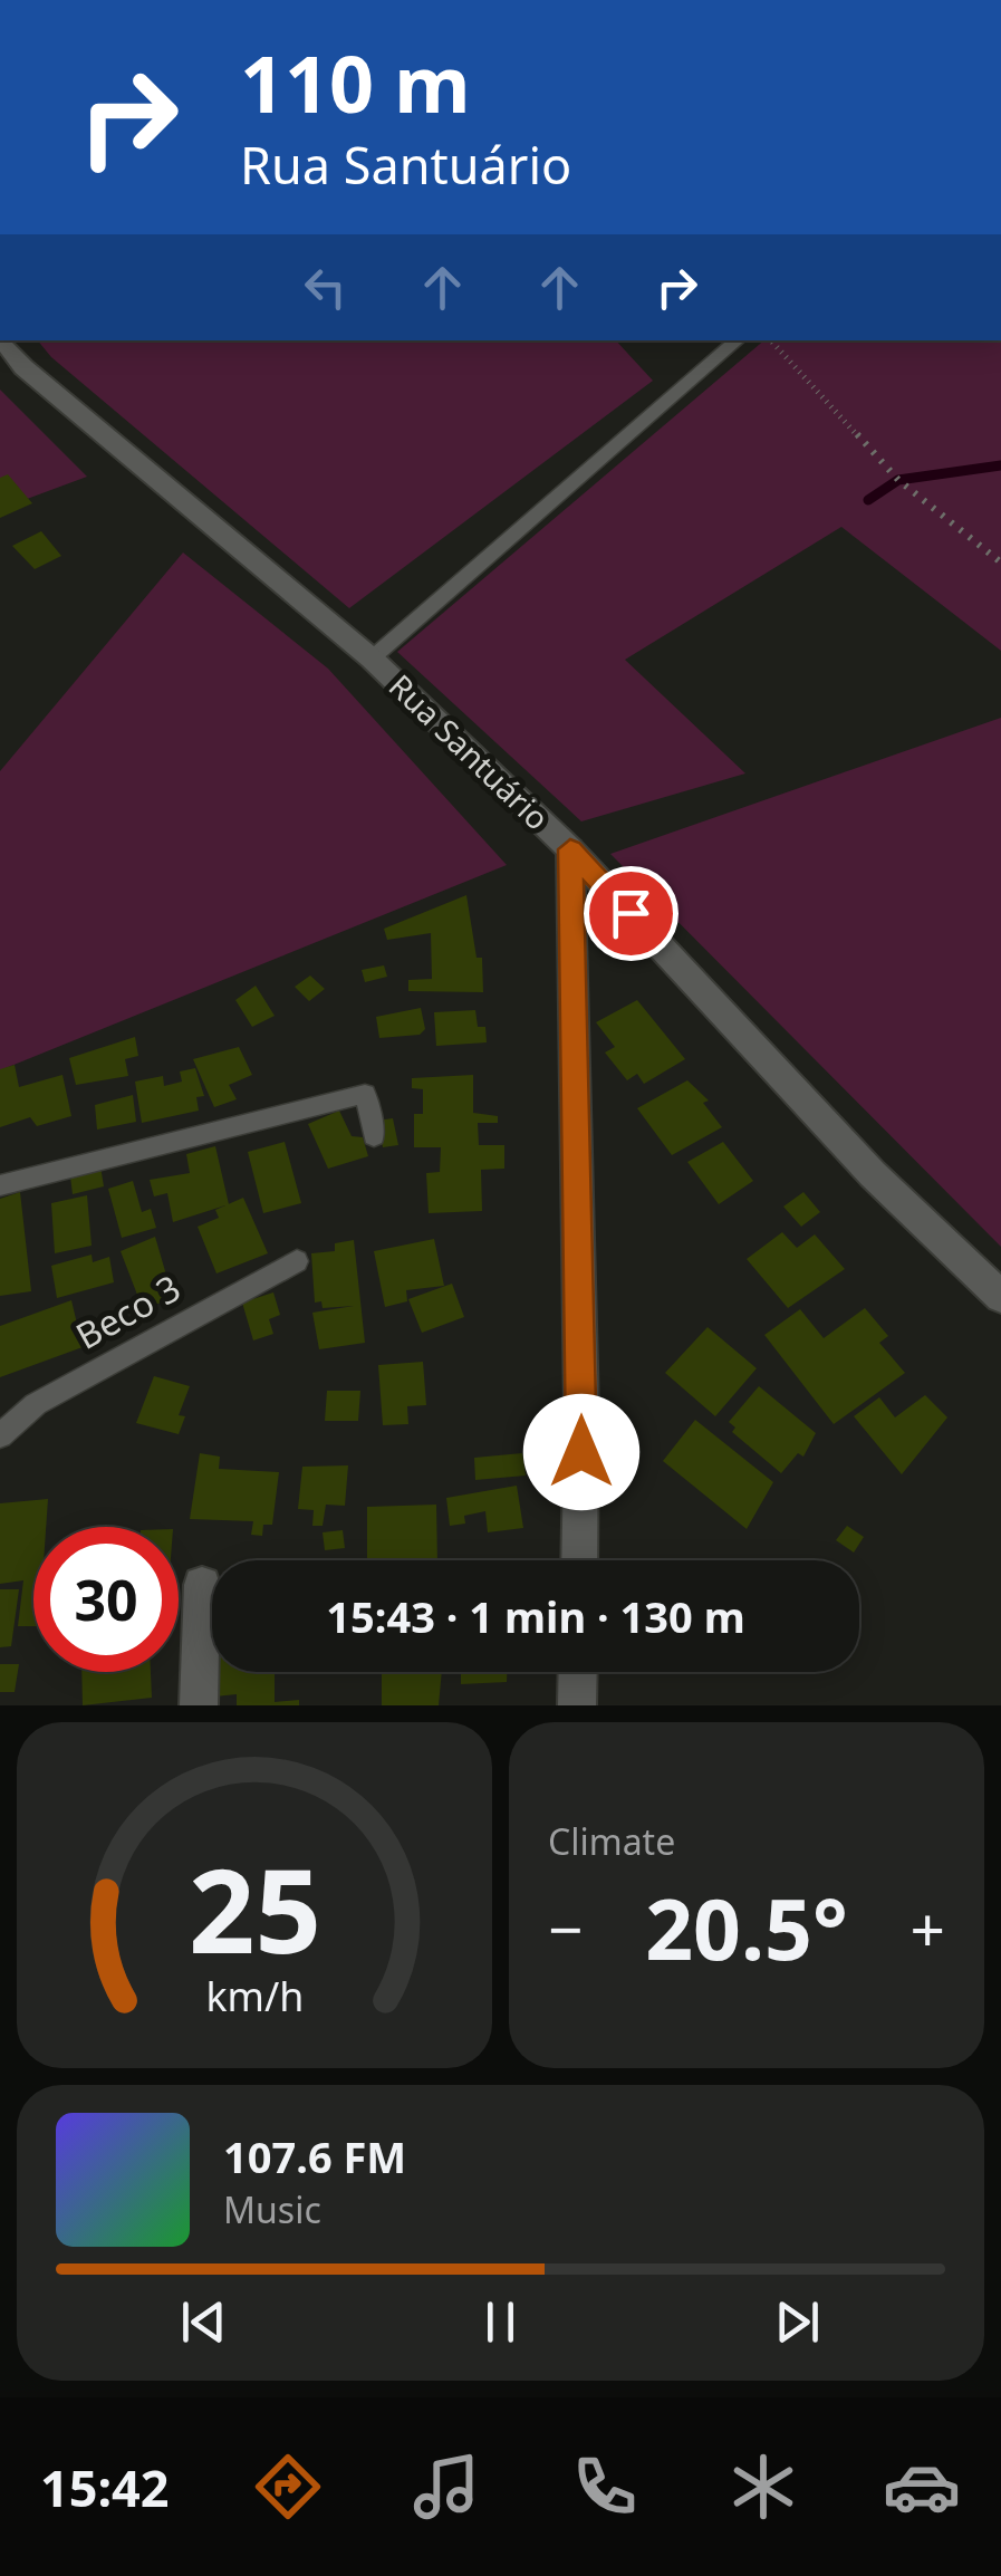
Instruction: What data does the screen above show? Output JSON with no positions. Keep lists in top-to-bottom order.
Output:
{
  "streets": {
    "street": ["Rua Santuário"],
    "lane": ["Beco 3"]
  },
  "page": {
    "turn": ["110 m", "Rua Santuário"],
    "limit": "30",
    "trip": "15:43 · 1 min · 130 m",
    "tile": "Climate",
    "heat": ["−", "20.5°", "+"],
    "song": ["107.6 FM", "Music"],
    "tabs": "15:42",
    "gauge": ["25", "km/h"]
  }
}
